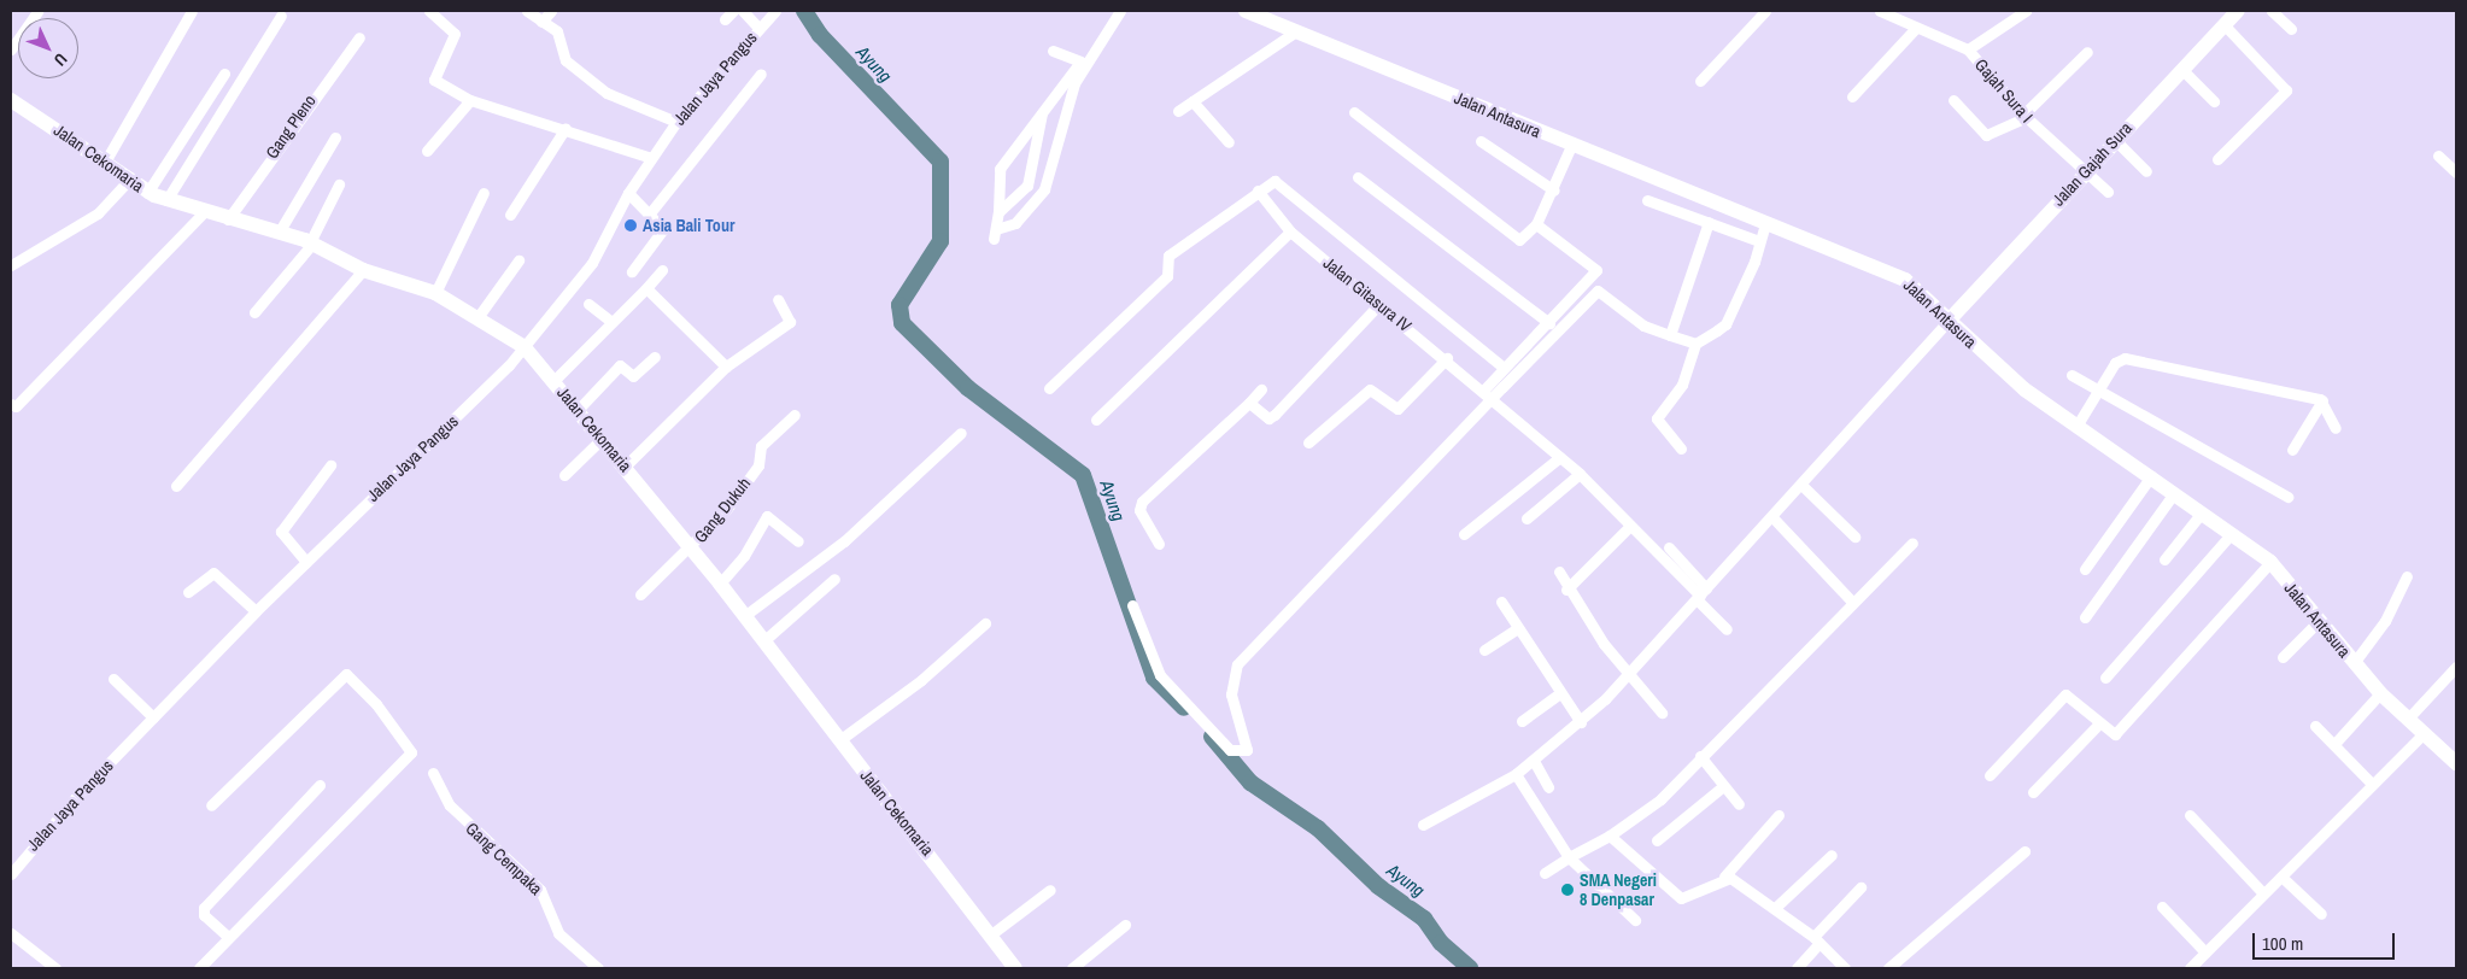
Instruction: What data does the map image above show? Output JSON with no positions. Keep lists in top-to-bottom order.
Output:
{
  "streets": {
    "street": [
      "Jalan Jaya Pangus",
      "Gajah Sura I",
      "Jalan Antasura",
      "Gang Pleno",
      "Jalan Cekomaria",
      "Jalan Gajah Sura",
      "Jalan Gitasura IV",
      "Gang Dukuh",
      "Gang Cempaka"
    ]
  },
  "crossings": [
    ["Jalan Jaya Pangus", "Jalan Cekomaria"],
    ["Gajah Sura I", "Jalan Gajah Sura"],
    ["Jalan Antasura", "Jalan Gajah Sura"],
    ["Gang Pleno", "Jalan Cekomaria"],
    ["Jalan Cekomaria", "Gang Dukuh"]
  ],
  "water": ["Ayung"],
  "places": ["Asia Bali Tour", "SMA Negeri 8 Denpasar"],
  "scale_bar": "100 m",
  "north": "bottom right"
}
